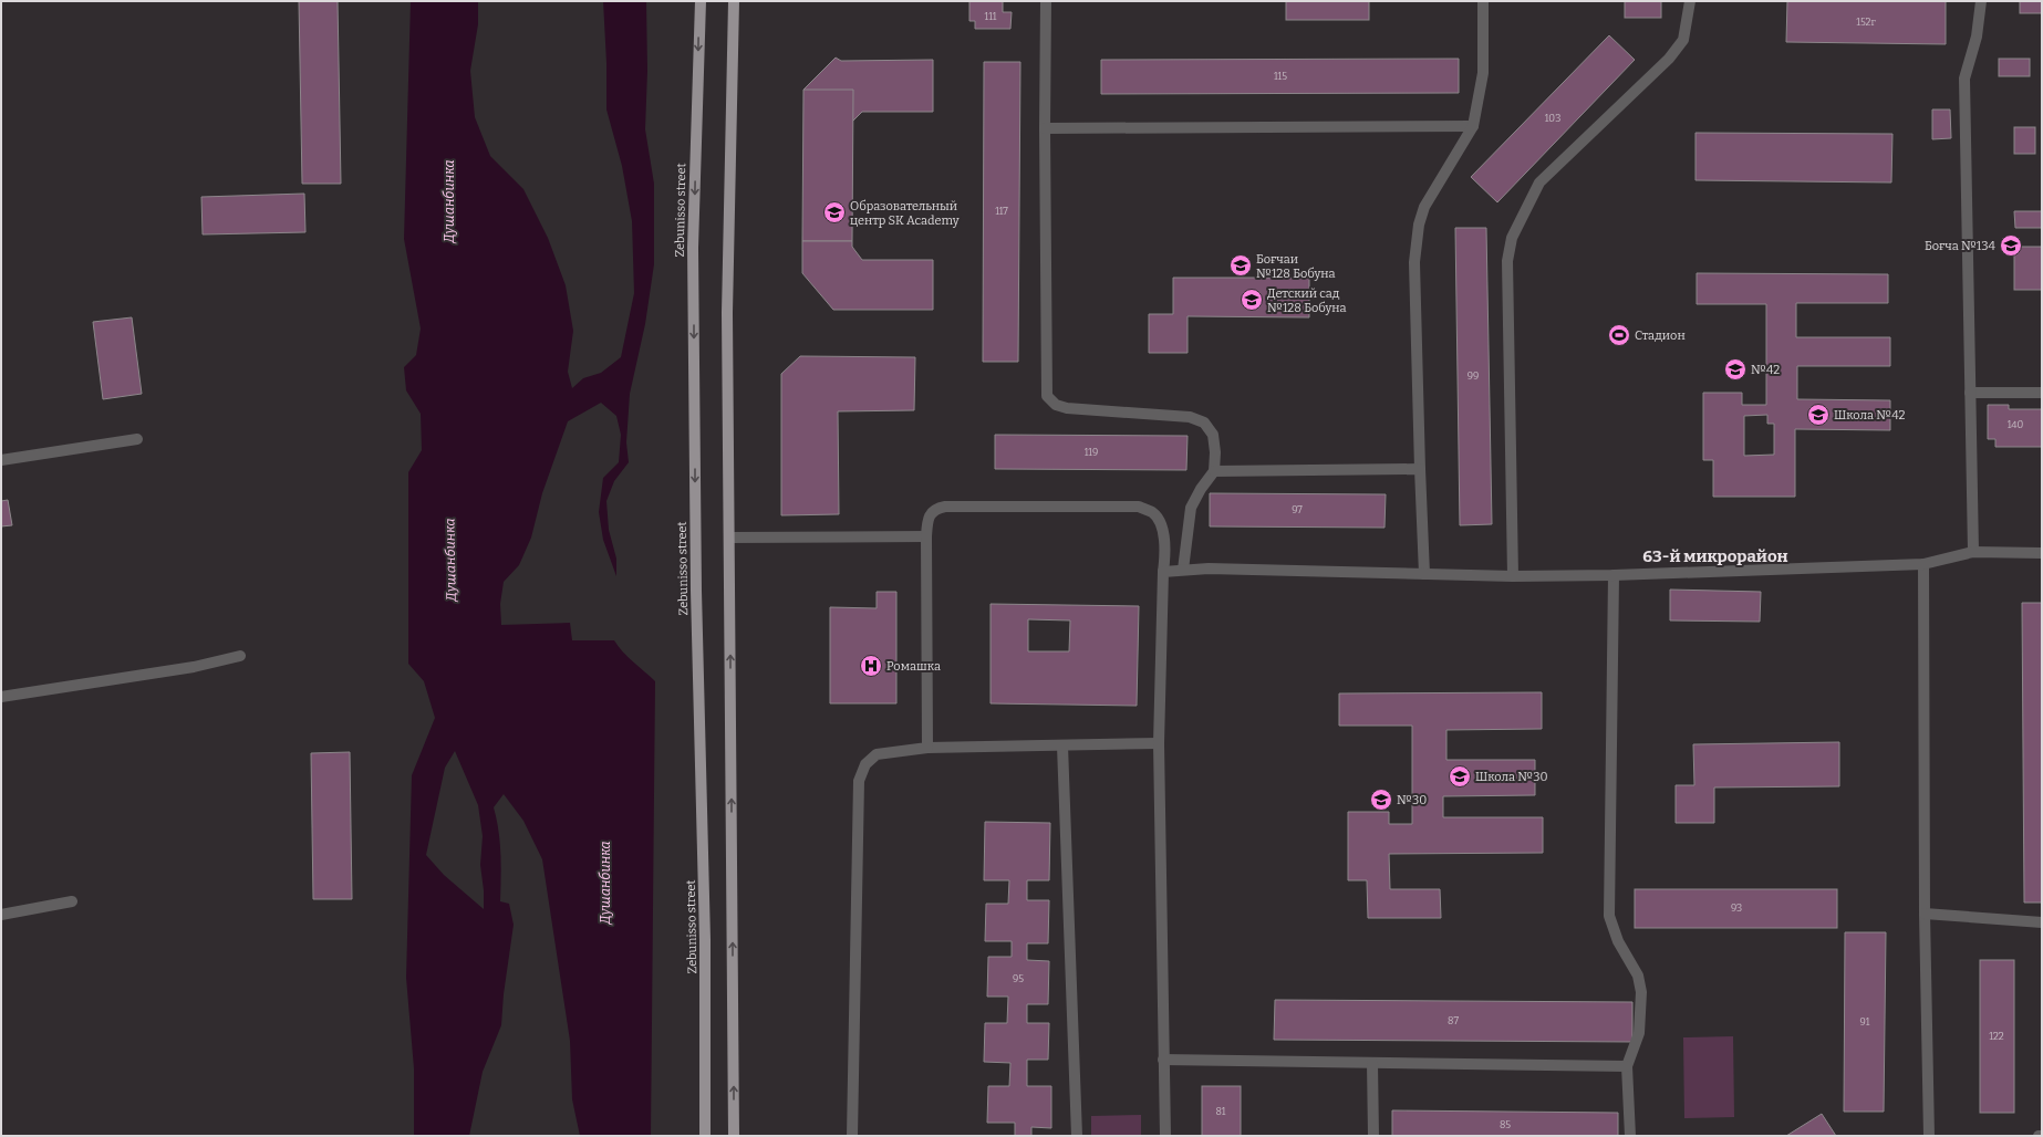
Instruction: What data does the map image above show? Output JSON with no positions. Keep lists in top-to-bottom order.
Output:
{
  "streets": {
    "main road": ["Zebunisso street"]
  },
  "districts": ["63-й микрорайон"],
  "water": ["Душанбинка"],
  "places": {
    "school or university": [
      "Образовательный центр SK Academy",
      "Боғча №134",
      "Боғчаи №128 Бобуна",
      "Детский сад №128 Бобуна",
      "№42",
      "Школа №42",
      "Школа №30",
      "№30"
    ],
    "sports": ["Стадион"],
    "hospital": ["Ромашка"]
  },
  "house_numbers": [
    "111",
    "152г",
    "115",
    "103",
    "117",
    "99",
    "140",
    "119",
    "97",
    "93",
    "95",
    "87",
    "91",
    "122",
    "81",
    "85"
  ]
}
